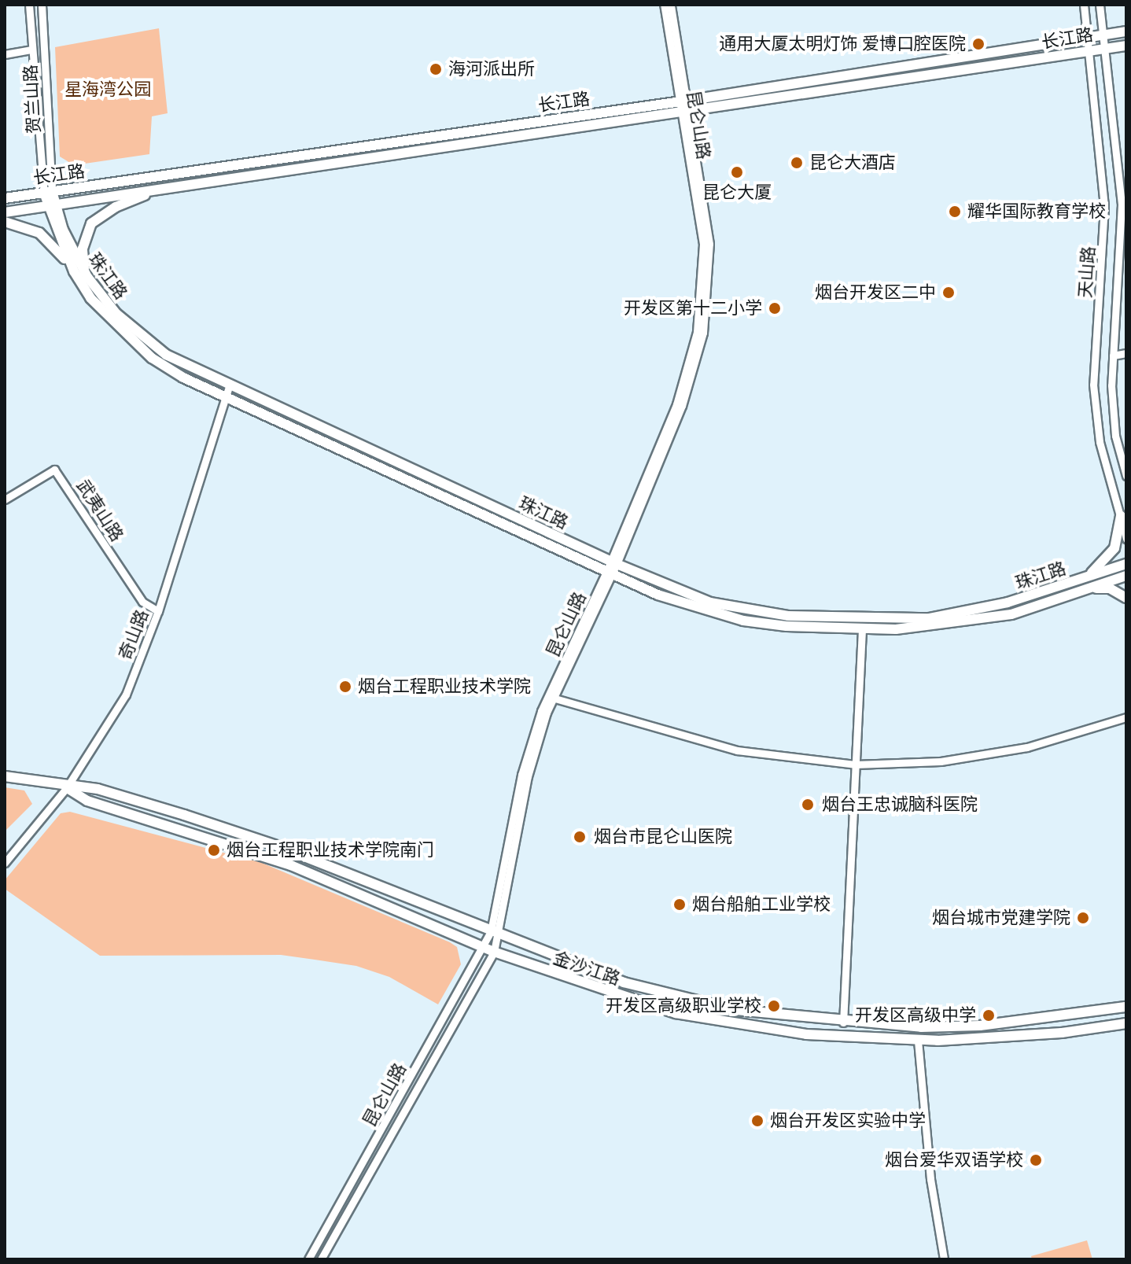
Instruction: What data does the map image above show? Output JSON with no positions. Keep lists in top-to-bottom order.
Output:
{
  "streets": {
    "main road": ["长江路", "珠江路", "金沙江路"],
    "street": [
      "贺兰山路",
      "昆仑山路",
      "天山路",
      "武夷山路",
      "奇山路"
    ]
  },
  "crossings": [
    ["长江路", "贺兰山路"],
    ["长江路", "昆仑山路"],
    ["长江路", "天山路"],
    ["长江路", "珠江路"],
    ["贺兰山路", "珠江路"],
    ["昆仑山路", "珠江路"],
    ["昆仑山路", "金沙江路"],
    ["珠江路", "奇山路"],
    ["武夷山路", "奇山路"],
    ["奇山路", "金沙江路"]
  ],
  "parks": ["星海湾公园"],
  "places": [
    "通用大厦太明灯饰 爱博口腔医院",
    "海河派出所",
    "昆仑大酒店",
    "昆仑大厦",
    "耀华国际教育学校",
    "烟台开发区二中",
    "开发区第十二小学",
    "烟台工程职业技术学院",
    "烟台王忠诚脑科医院",
    "烟台市昆仑山医院",
    "烟台工程职业技术学院南门",
    "烟台船舶工业学校",
    "烟台城市党建学院",
    "开发区高级职业学校",
    "开发区高级中学",
    "烟台开发区实验中学",
    "烟台爱华双语学校"
  ]
}
